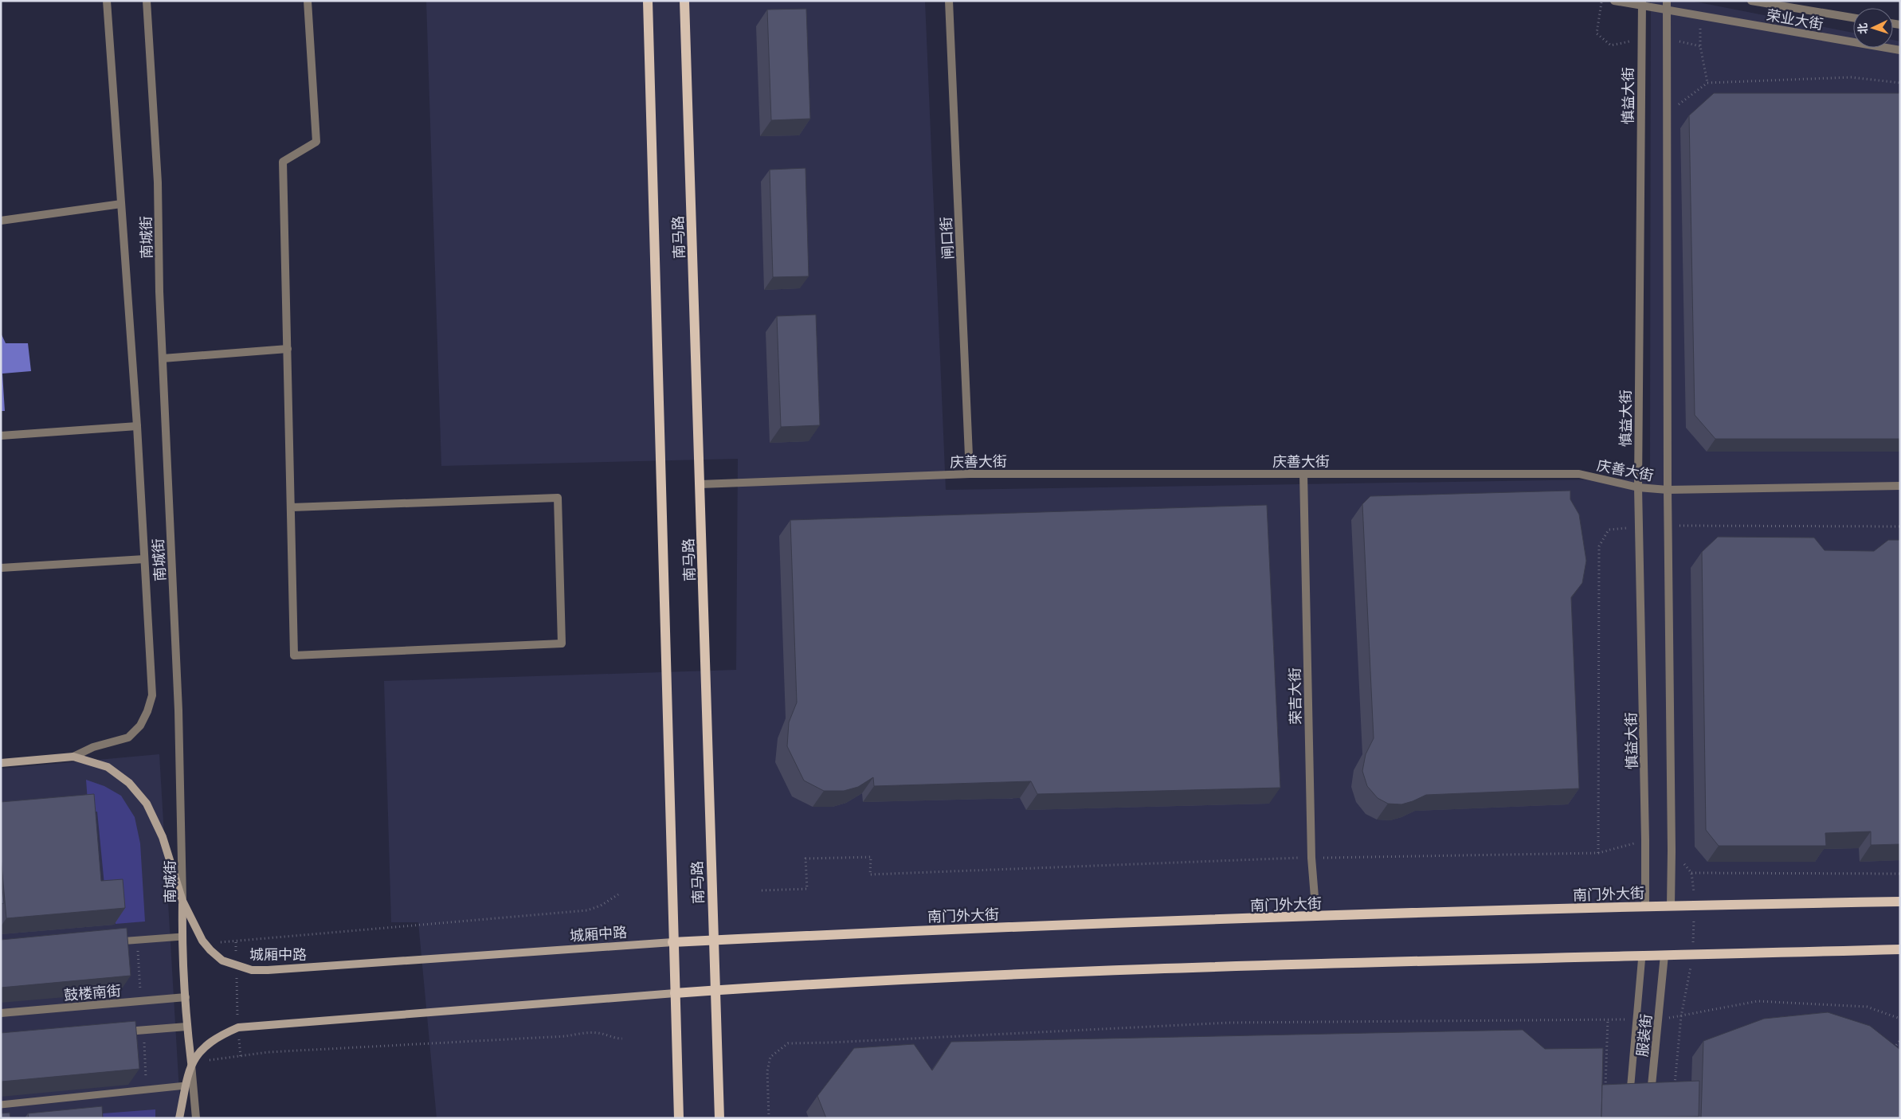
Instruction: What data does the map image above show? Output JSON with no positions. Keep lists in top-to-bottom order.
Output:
{
  "streets": {
    "main road": [
      "南城街",
      "南马路",
      "南门外大街",
      "城厢中路"
    ],
    "street": [
      "荣业大街",
      "慎益大街",
      "闸口街",
      "庆善大街",
      "荣吉大街",
      "鼓楼南街",
      "服装街"
    ]
  },
  "crossings": [
    ["荣业大街", "慎益大街"],
    ["慎益大街", "庆善大街"],
    ["慎益大街", "南门外大街"],
    ["南城街", "城厢中路"],
    ["南城街", "鼓楼南街"],
    ["南马路", "庆善大街"],
    ["南马路", "南门外大街"],
    ["南马路", "城厢中路"],
    ["闸口街", "庆善大街"],
    ["庆善大街", "荣吉大街"],
    ["荣吉大街", "南门外大街"],
    ["南门外大街", "城厢中路"]
  ],
  "north": "left"
}
